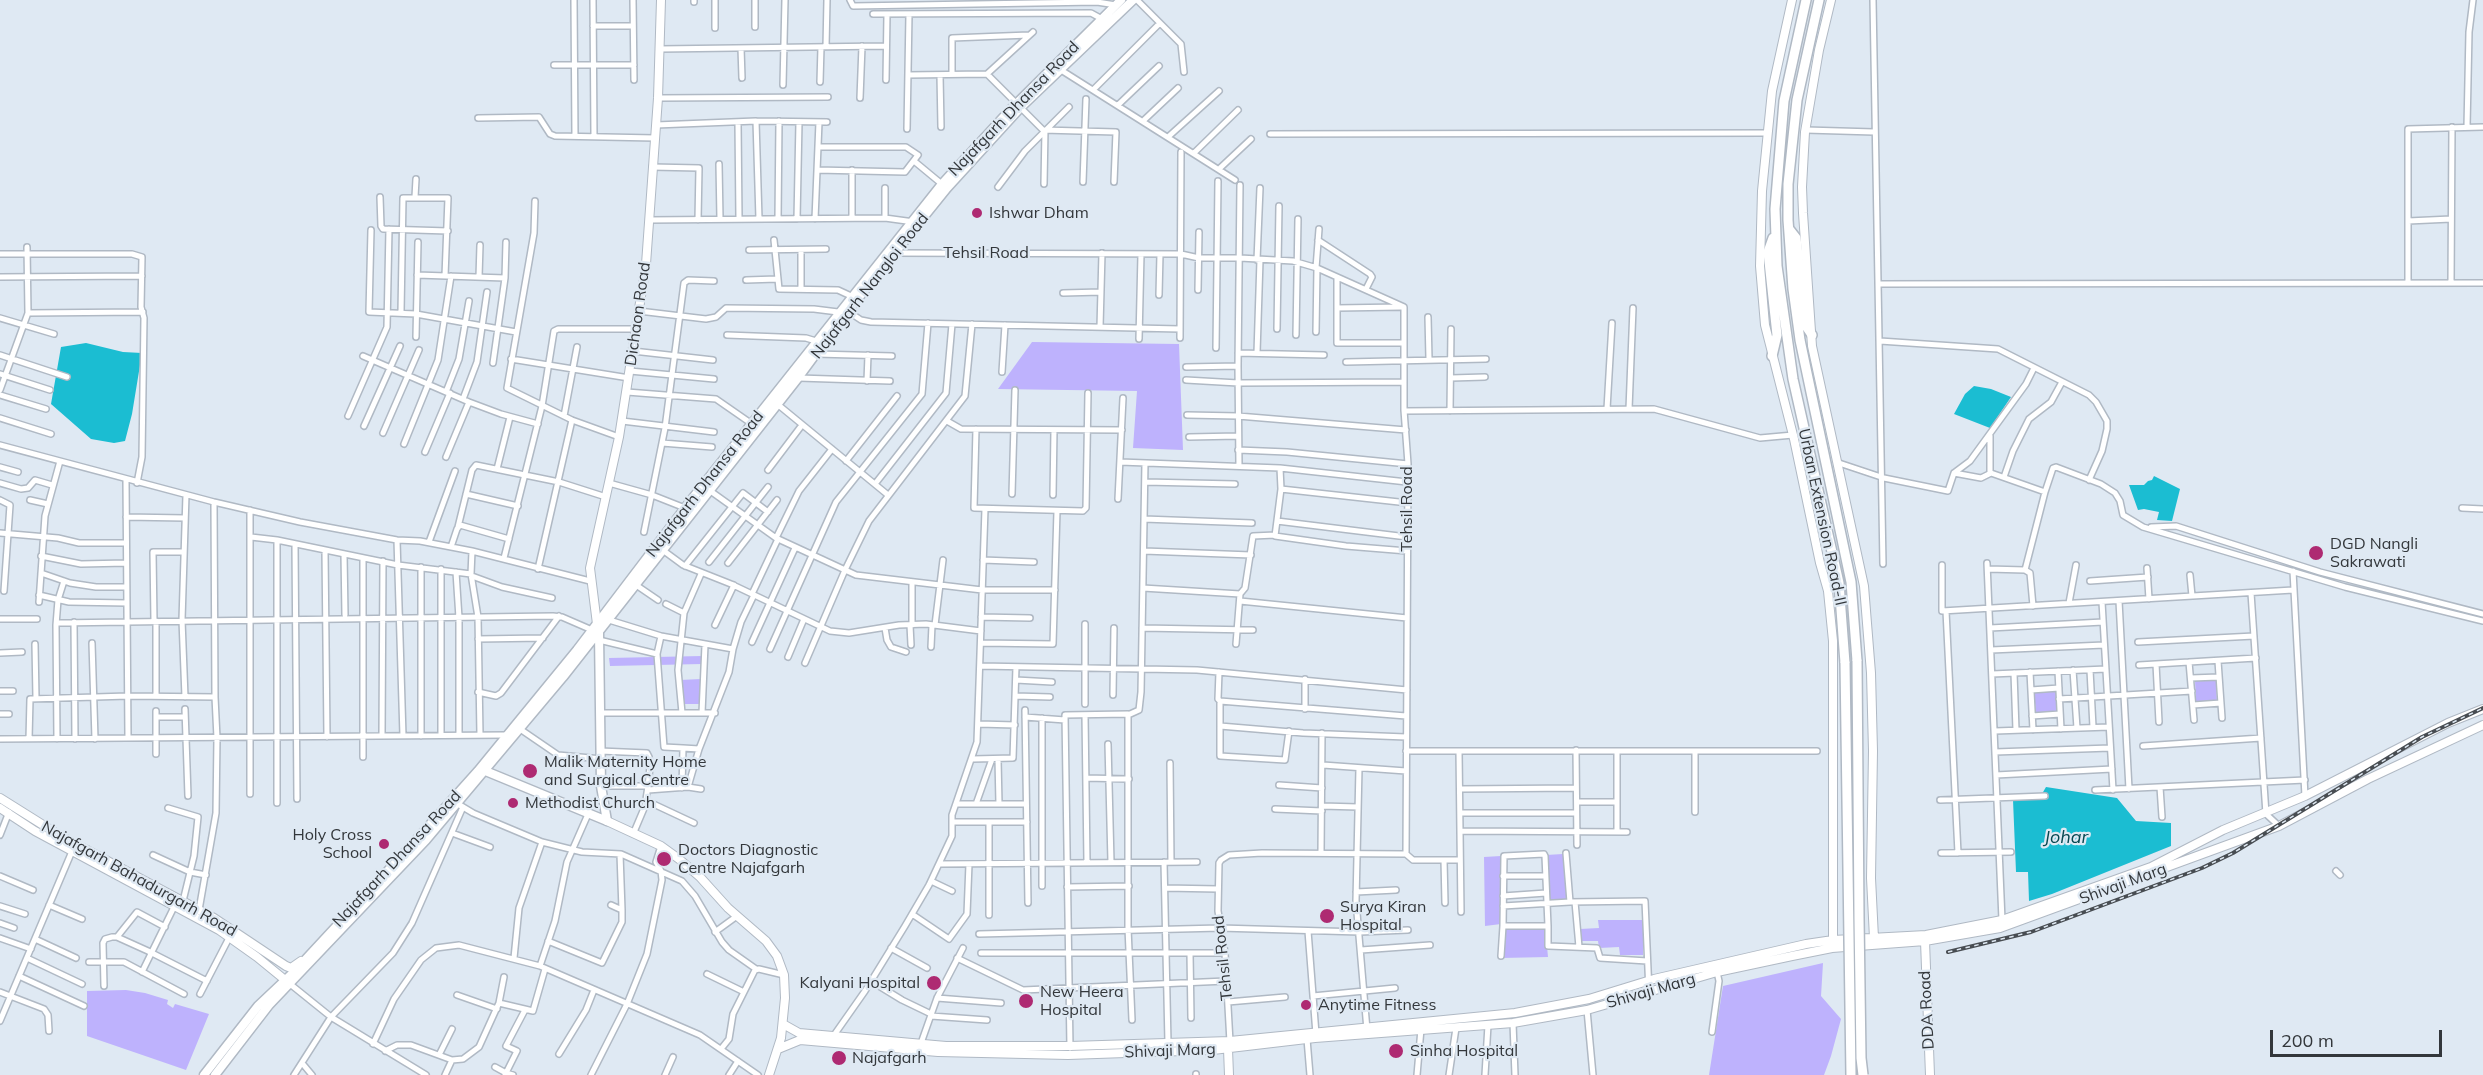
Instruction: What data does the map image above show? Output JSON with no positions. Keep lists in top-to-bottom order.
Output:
{
  "streets": {
    "highway": ["Urban Extension Road-II"],
    "main road": [
      "Najafgarh Dhansa Road",
      "Najafgarh Nangloi Road",
      "Dichaon Road",
      "Najafgarh Bahadurgarh Road",
      "Shivaji Marg",
      "DDA Road"
    ],
    "street": ["Tehsil Road"]
  },
  "crossings": [
    ["Najafgarh Dhansa Road", "Najafgarh Nangloi Road"],
    ["Najafgarh Dhansa Road", "Dichaon Road"],
    ["Najafgarh Dhansa Road", "Najafgarh Bahadurgarh Road"],
    ["Tehsil Road", "Najafgarh Nangloi Road"],
    ["Tehsil Road", "Shivaji Marg"],
    ["Najafgarh Nangloi Road", "Dichaon Road"],
    ["Shivaji Marg", "DDA Road"]
  ],
  "water": ["Johar"],
  "places": [
    "Ishwar Dham",
    "DGD Nangli Sakrawati",
    "Malik Maternity Home and Surgical Centre",
    "Methodist Church",
    "Holy Cross School",
    "Doctors Diagnostic Centre Najafgarh",
    "Surya Kiran Hospital",
    "Kalyani Hospital",
    "New Heera Hospital",
    "Anytime Fitness",
    "Sinha Hospital",
    "Najafgarh"
  ],
  "scale_bar": "200 m"
}
